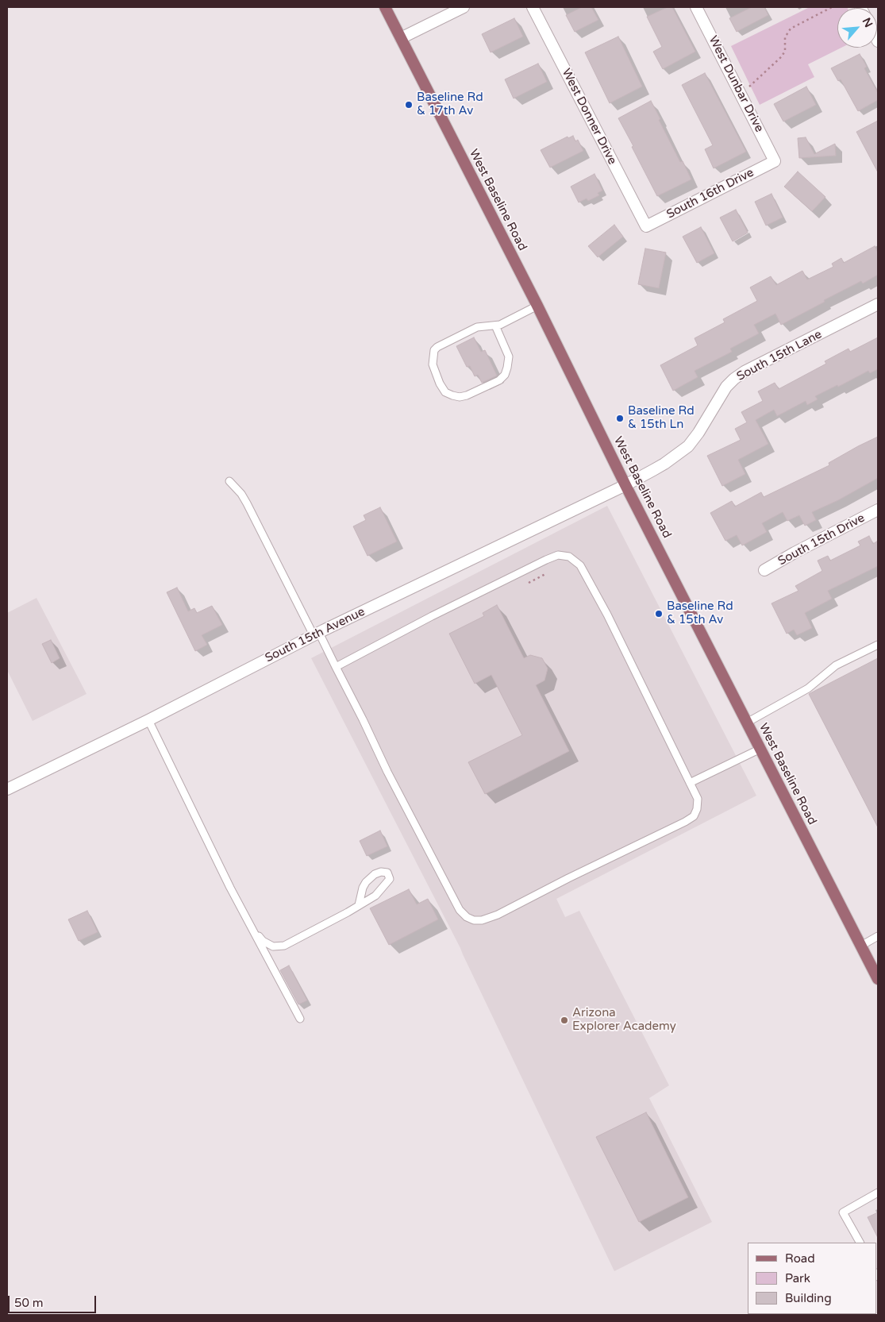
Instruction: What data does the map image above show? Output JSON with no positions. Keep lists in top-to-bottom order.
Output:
{
  "streets": {
    "main road": ["West Baseline Road"],
    "street": [
      "West Dunbar Drive",
      "West Donner Drive",
      "South 16th Drive",
      "South 15th Lane",
      "South 15th Drive",
      "South 15th Avenue"
    ]
  },
  "crossings": [
    ["West Dunbar Drive", "South 16th Drive"],
    ["West Donner Drive", "South 16th Drive"],
    ["West Baseline Road", "South 15th Lane"],
    ["West Baseline Road", "South 15th Avenue"],
    ["South 15th Lane", "South 15th Avenue"]
  ],
  "places": [
    "Baseline Rd & 17th Av",
    "Baseline Rd & 15th Ln",
    "Baseline Rd & 15th Av",
    "Arizona Explorer Academy"
  ],
  "legend": ["Road", "Park", "Building"],
  "scale_bar": "50 m",
  "north": "top right"
}
